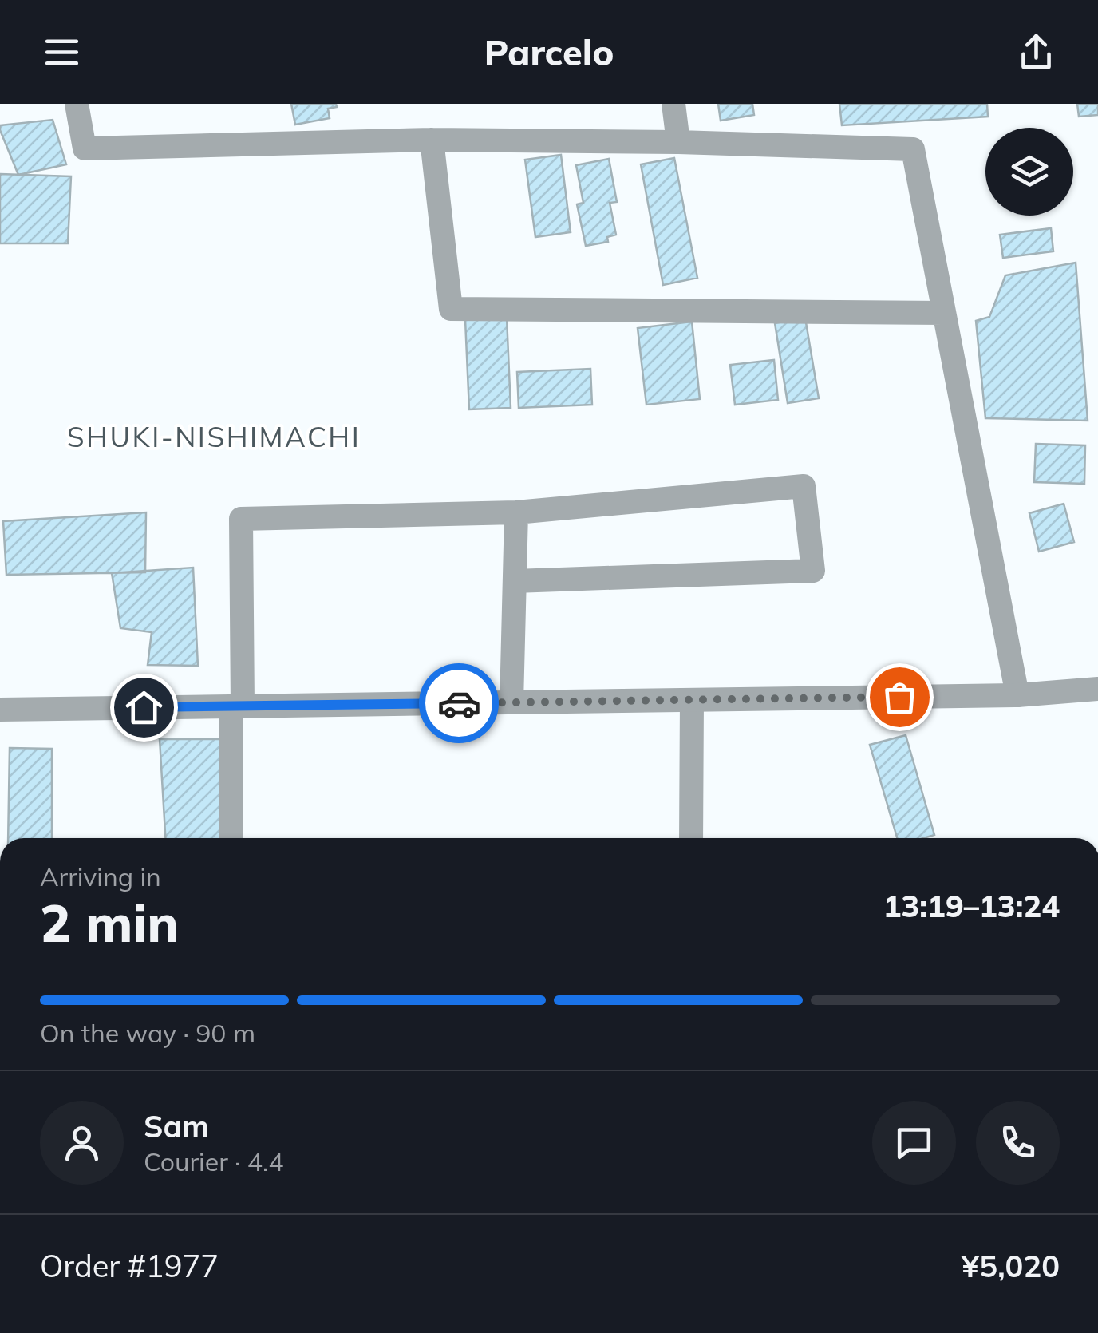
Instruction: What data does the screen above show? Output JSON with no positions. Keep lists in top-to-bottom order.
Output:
{
  "districts": ["SHUKI-NISHIMACHI"],
  "page": {
    "header": "Parcelo",
    "heading": ["2 min", "Arriving in", "13:19–13:24"],
    "panel": [
      "Sam",
      "Courier · 4.4",
      "Order #1977",
      "¥5,020"
    ],
    "bar": "On the way · 90 m"
  }
}
